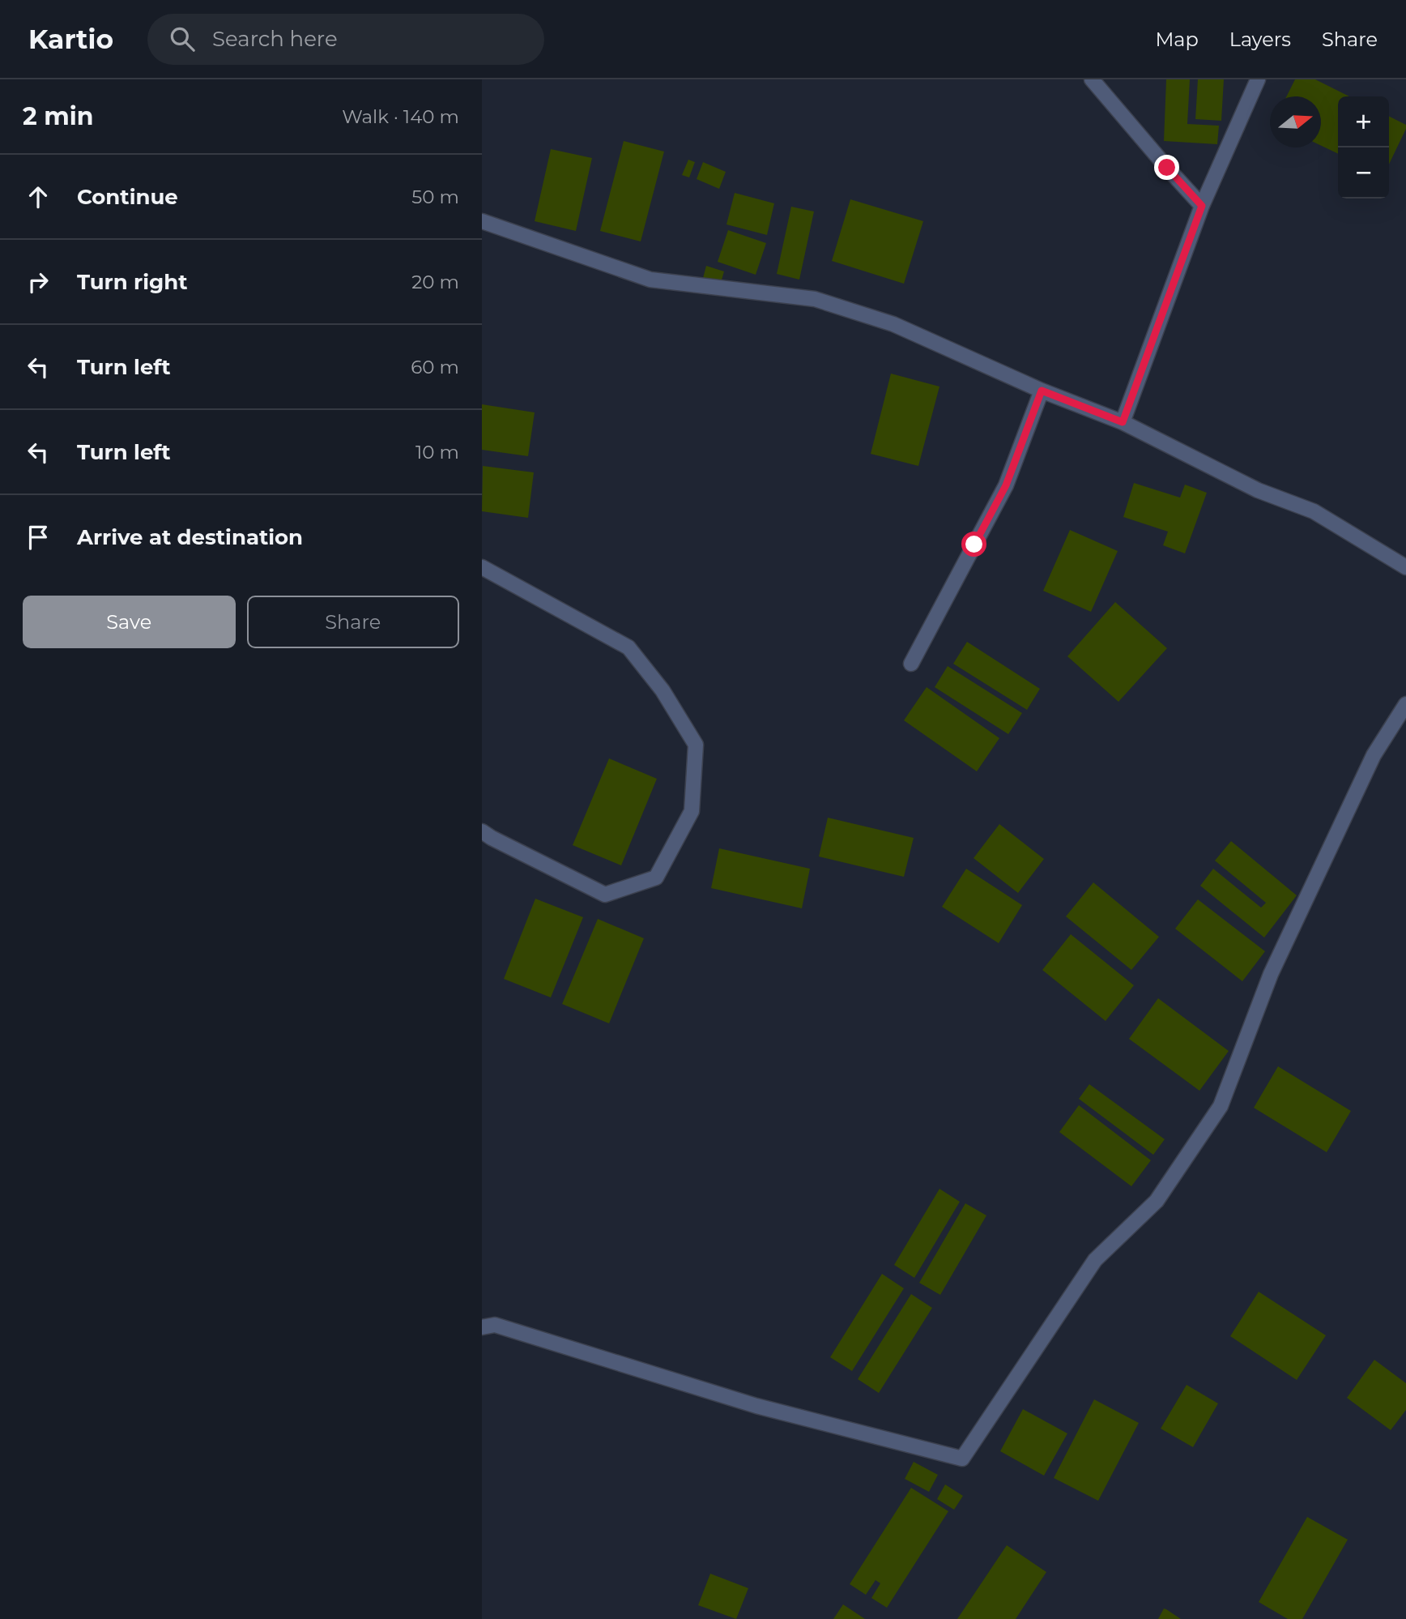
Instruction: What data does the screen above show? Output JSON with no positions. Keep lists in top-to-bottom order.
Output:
{
  "north": "right",
  "page": {
    "header": "Kartio",
    "search": "Search here",
    "nav": ["Map", "Layers", "Share"],
    "heading": ["2 min", "Walk · 140 m"],
    "map_buttons": ["+", "−"],
    "list": [
      ["Continue", "50 m"],
      ["Turn right", "20 m"],
      ["Turn left", "60 m"],
      ["Turn left", "10 m"],
      "Arrive at destination"
    ],
    "buttons": ["Save", "Share"]
  }
}
